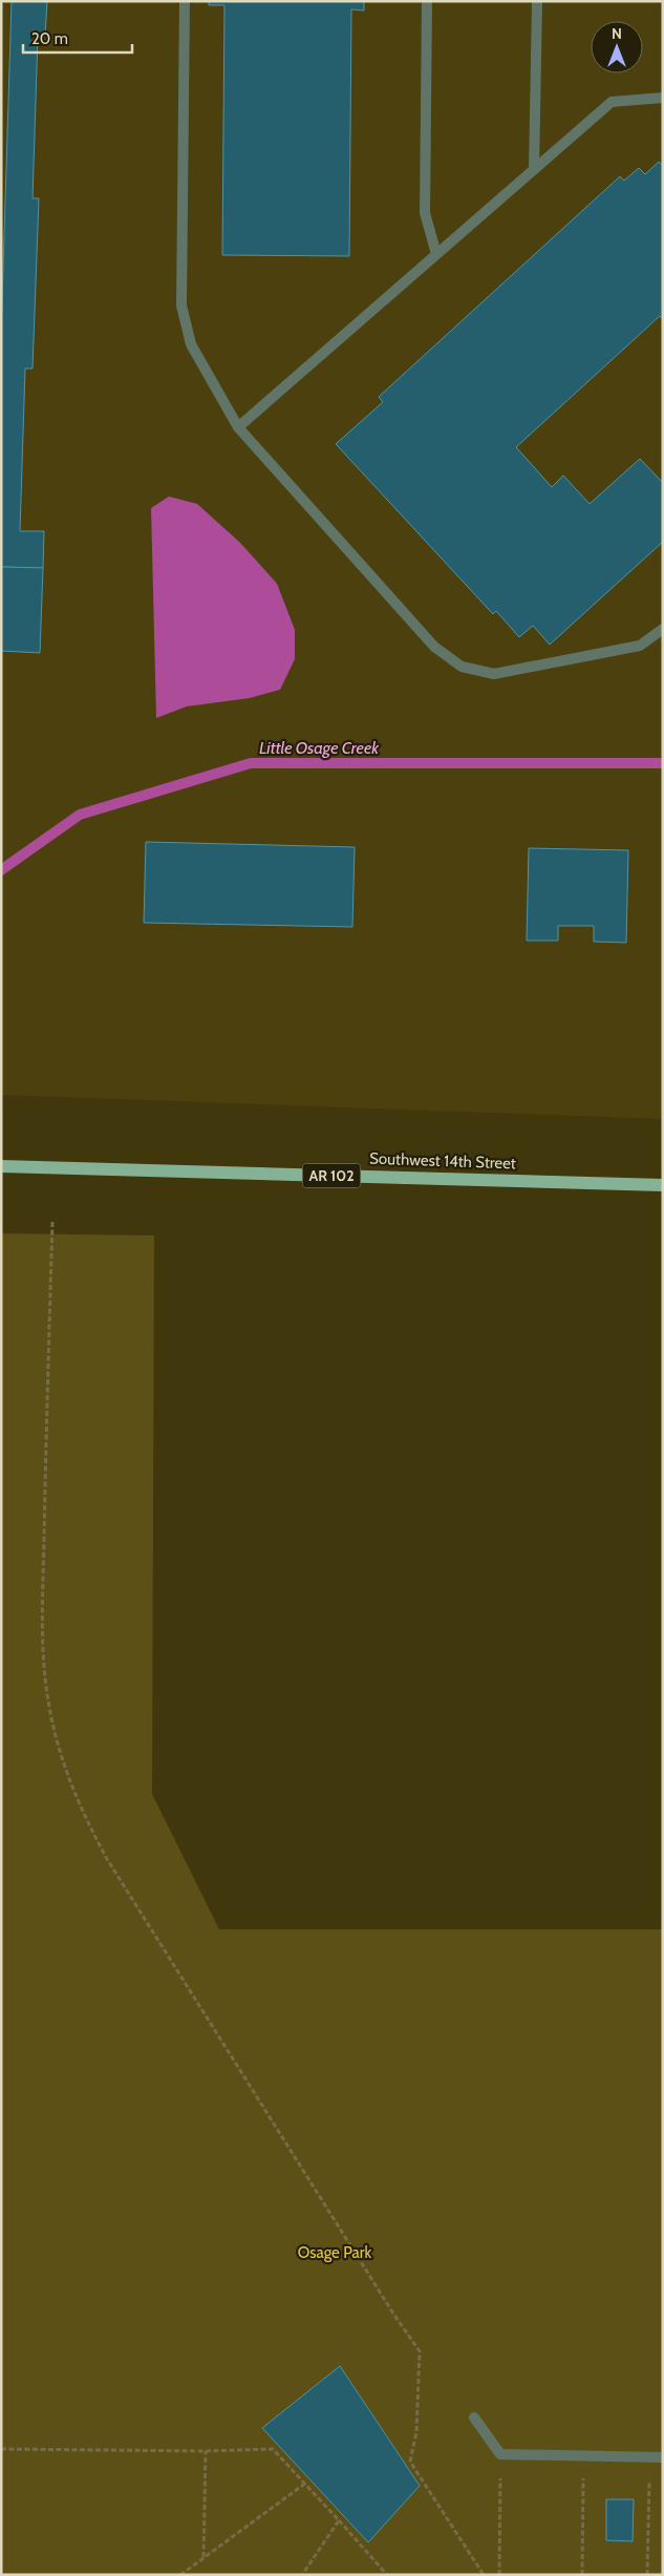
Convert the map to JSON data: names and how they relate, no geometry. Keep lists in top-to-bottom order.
{
  "streets": {
    "main road": ["Southwest 14th Street", "AR 102"]
  },
  "water": ["Little Osage Creek"],
  "parks": ["Osage Park"],
  "scale_bar": "20 m",
  "north": "top"
}
